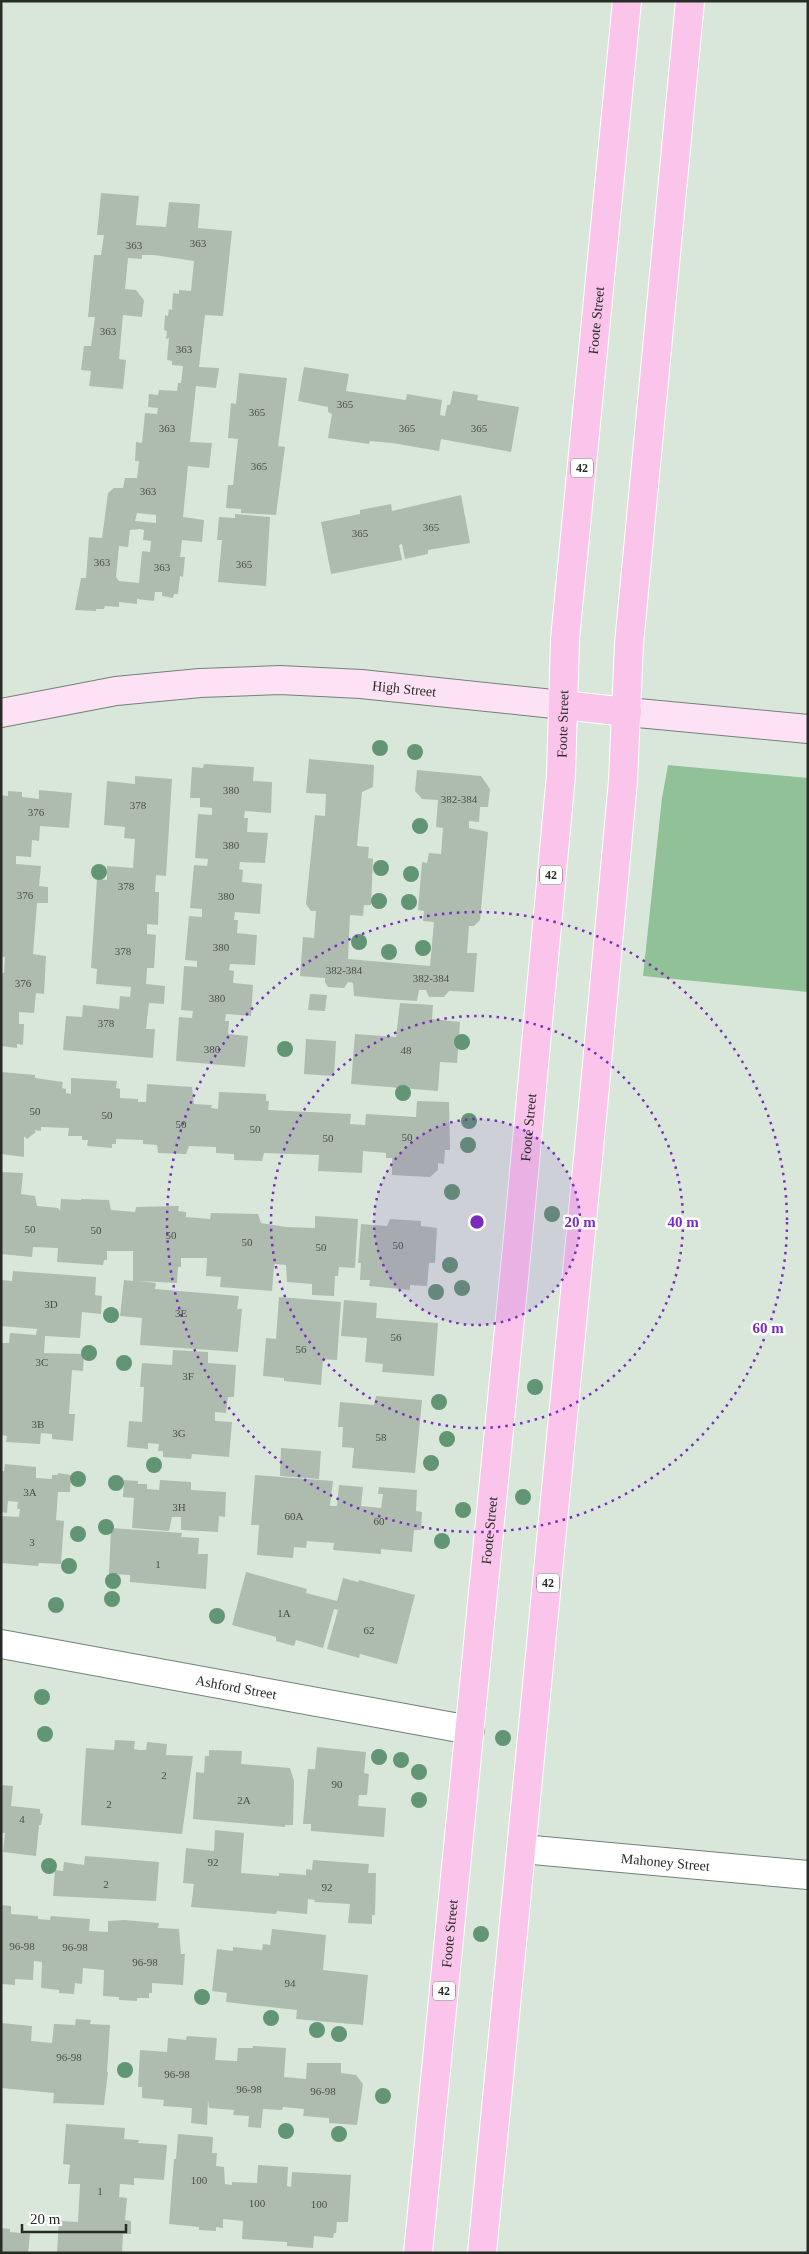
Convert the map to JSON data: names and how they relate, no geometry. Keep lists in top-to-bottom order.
{
  "streets": {
    "main road": ["Foote Street", "42", "High Street"],
    "street": ["Ashford Street", "Mahoney Street"]
  },
  "crossings": [
    ["Foote Street", "High Street"],
    ["Foote Street", "Ashford Street"],
    ["42", "High Street"],
    ["42", "Mahoney Street"]
  ],
  "house_numbers": [
    "363",
    "363",
    "363",
    "363",
    "365",
    "365",
    "363",
    "365",
    "365",
    "365",
    "363",
    "365",
    "365",
    "363",
    "365",
    "363",
    "380",
    "382-384",
    "378",
    "376",
    "380",
    "378",
    "376",
    "380",
    "380",
    "378",
    "382-384",
    "382-384",
    "376",
    "380",
    "378",
    "380",
    "48",
    "50",
    "50",
    "50",
    "50",
    "50",
    "50",
    "50",
    "50",
    "50",
    "50",
    "50",
    "50",
    "3D",
    "3E",
    "56",
    "56",
    "3C",
    "3F",
    "3B",
    "3G",
    "58",
    "3A",
    "3H",
    "60A",
    "60",
    "3",
    "1",
    "1A",
    "62",
    "2",
    "90",
    "2A",
    "2",
    "4",
    "92",
    "2",
    "92",
    "96-98",
    "96-98",
    "96-98",
    "94",
    "96-98",
    "96-98",
    "96-98",
    "96-98",
    "100",
    "1",
    "100",
    "100"
  ],
  "scale_bar": "20 m",
  "rings": ["20 m", "40 m", "60 m"]
}
